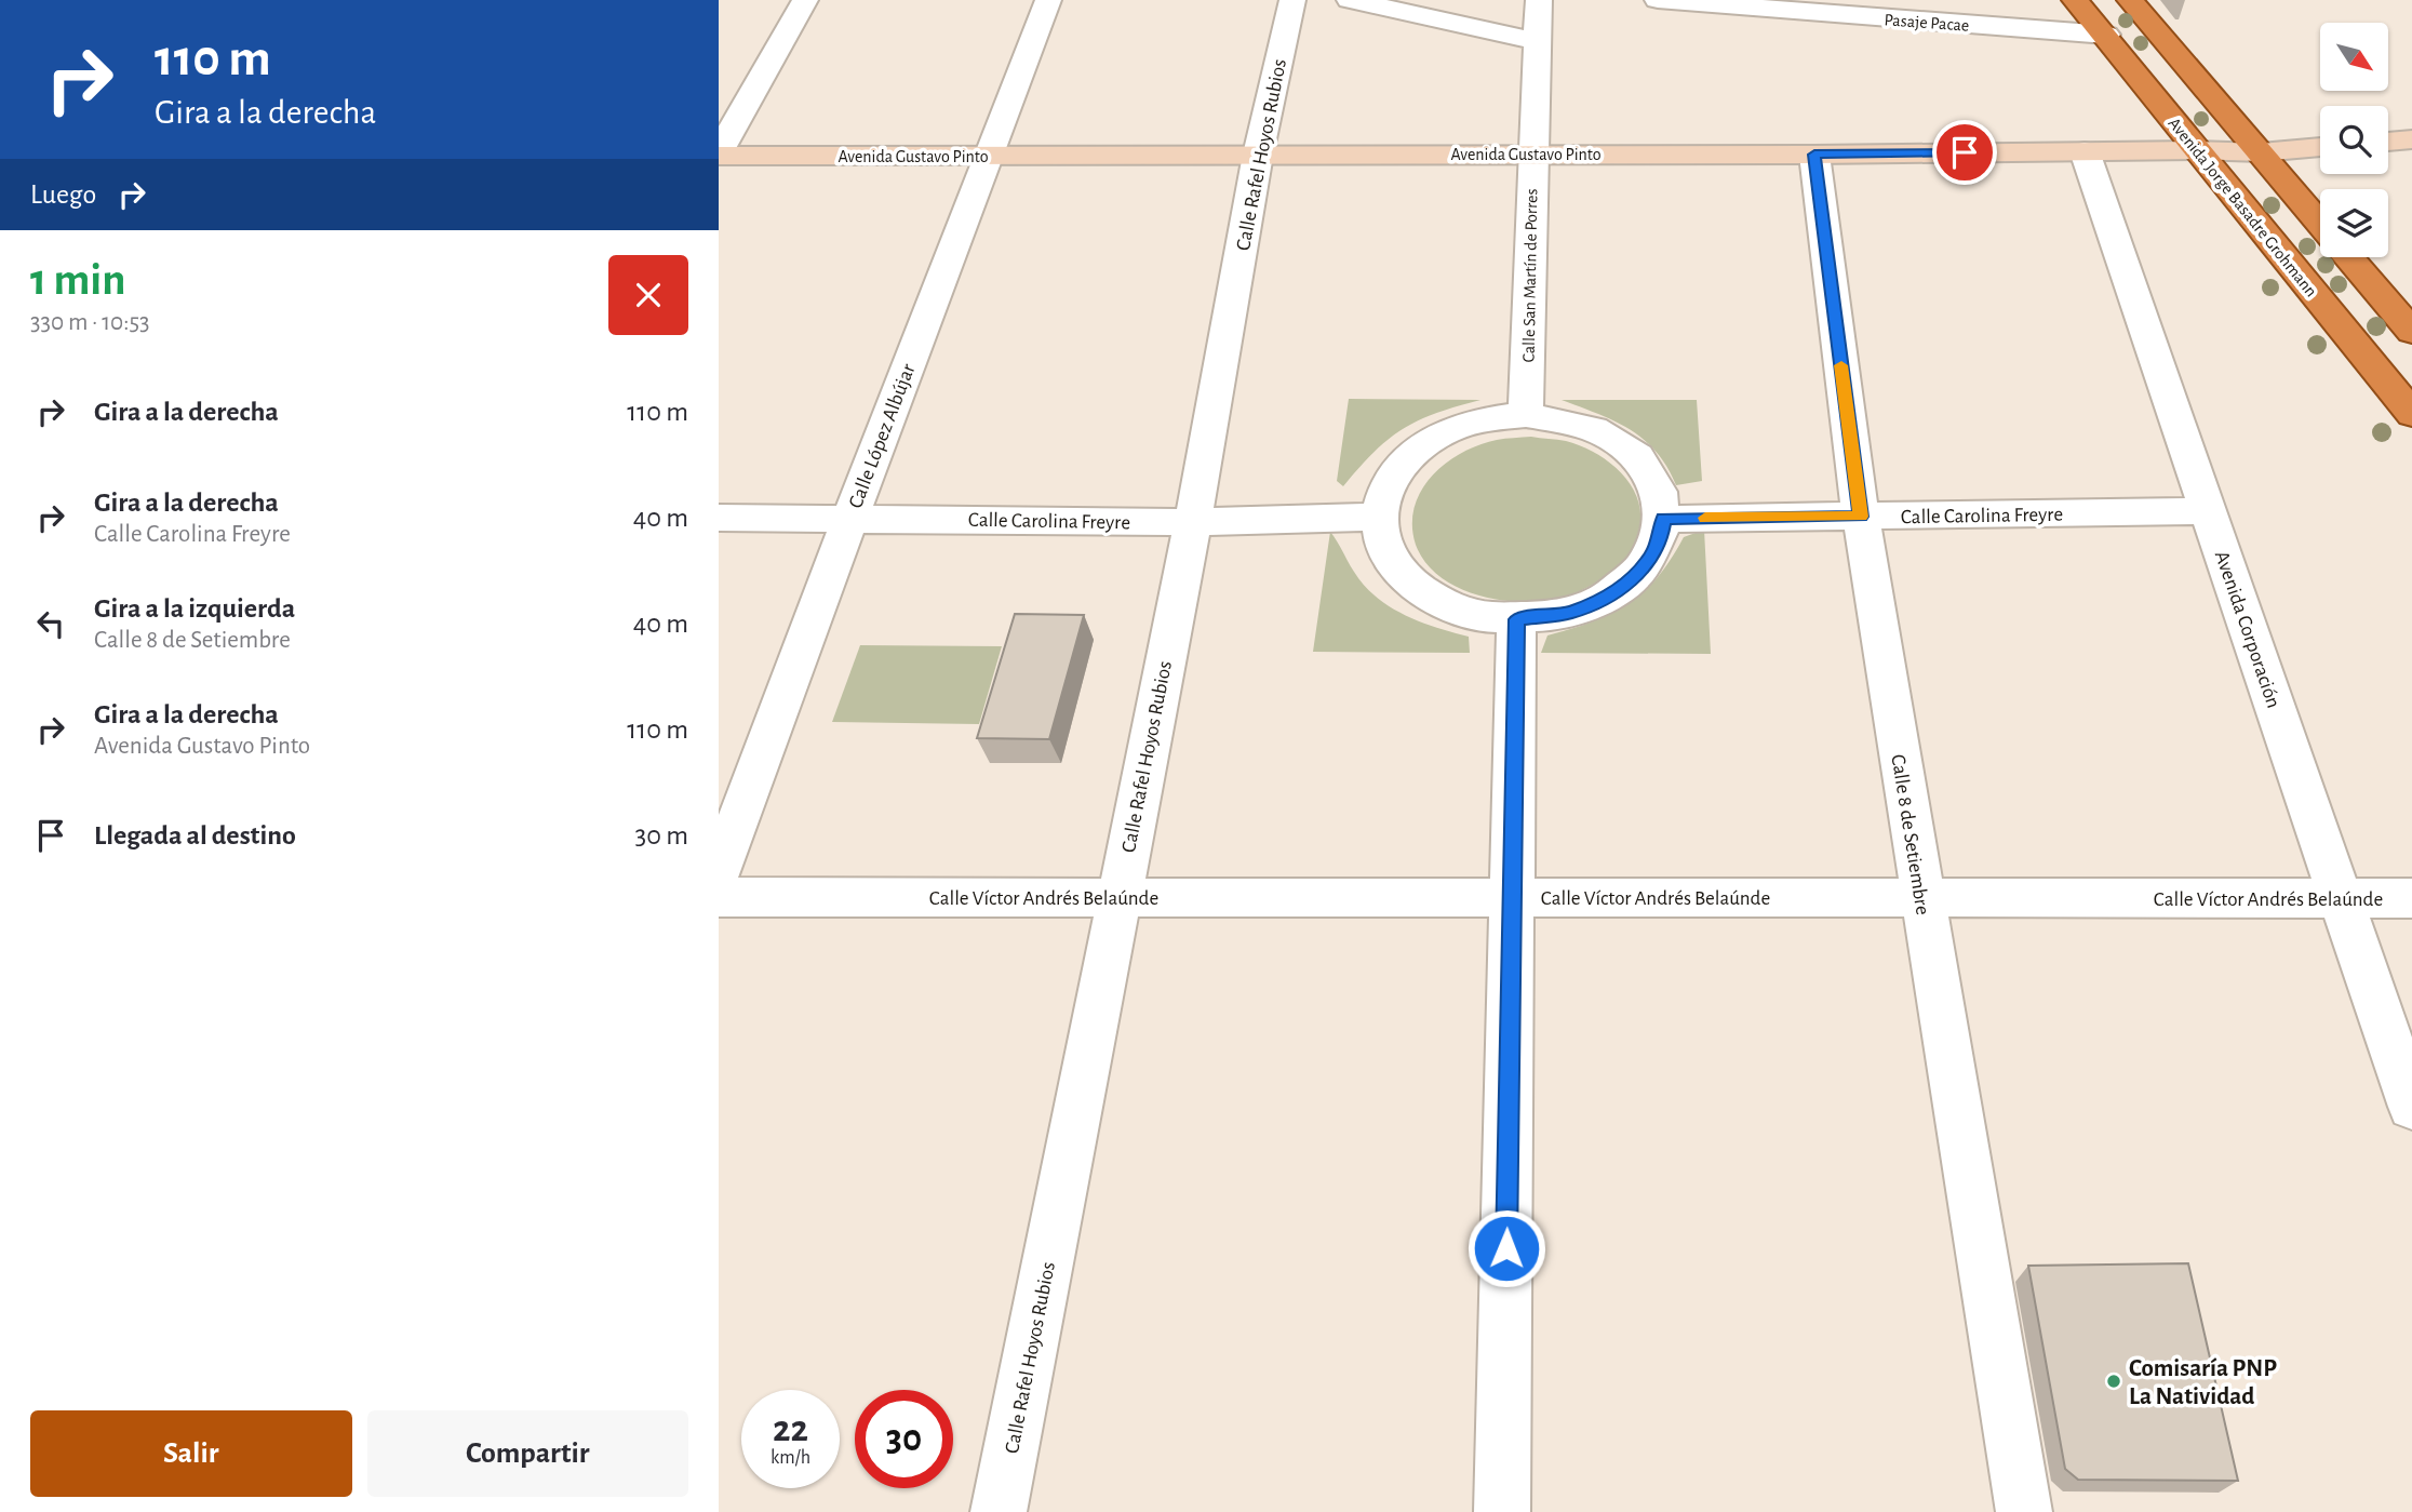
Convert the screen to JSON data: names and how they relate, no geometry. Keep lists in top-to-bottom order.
{
  "streets": {
    "highway": ["Avenida Jorge Basadre Grohmann"],
    "main road": ["Avenida Gustavo Pinto"],
    "street": [
      "Pasaje Pacae",
      "Calle Rafel Hoyos Rubios",
      "Calle San Martín de Porres",
      "Calle López Albújar",
      "Calle Carolina Freyre",
      "Avenida Corporación",
      "Calle 8 de Setiembre",
      "Calle Víctor Andrés Belaúnde"
    ]
  },
  "crossings": [
    ["Pasaje Pacae", "Avenida Jorge Basadre Grohmann"],
    ["Avenida Gustavo Pinto", "Calle Rafel Hoyos Rubios"],
    ["Avenida Gustavo Pinto", "Avenida Jorge Basadre Grohmann"],
    ["Avenida Gustavo Pinto", "Calle San Martín de Porres"],
    ["Avenida Gustavo Pinto", "Calle López Albújar"],
    ["Avenida Gustavo Pinto", "Avenida Corporación"],
    ["Avenida Gustavo Pinto", "Calle 8 de Setiembre"],
    ["Calle Rafel Hoyos Rubios", "Calle Carolina Freyre"],
    ["Calle Rafel Hoyos Rubios", "Calle Víctor Andrés Belaúnde"],
    ["Calle San Martín de Porres", "Calle Carolina Freyre"],
    ["Calle López Albújar", "Calle Carolina Freyre"],
    ["Calle Carolina Freyre", "Avenida Corporación"],
    ["Calle Carolina Freyre", "Calle 8 de Setiembre"],
    ["Avenida Corporación", "Calle Víctor Andrés Belaúnde"],
    ["Calle 8 de Setiembre", "Calle Víctor Andrés Belaúnde"]
  ],
  "places": ["Comisaría PNP La Natividad"],
  "north": "bottom right",
  "page": {
    "turn": ["110 m", "Gira a la derecha"],
    "then": "Luego",
    "heading": ["1 min", "330 m · 10:53"],
    "list": [
      {
        "name": "Gira a la derecha",
        "value": "110 m"
      },
      {
        "name": "Gira a la derecha",
        "note": "Calle Carolina Freyre",
        "value": "40 m"
      },
      {
        "name": "Gira a la izquierda",
        "note": "Calle 8 de Setiembre",
        "value": "40 m"
      },
      {
        "name": "Gira a la derecha",
        "note": "Avenida Gustavo Pinto",
        "value": "110 m"
      },
      {
        "name": "Llegada al destino",
        "value": "30 m"
      }
    ],
    "speed": "22 km/h",
    "limit": "30",
    "buttons": ["Salir", "Compartir"]
  }
}
